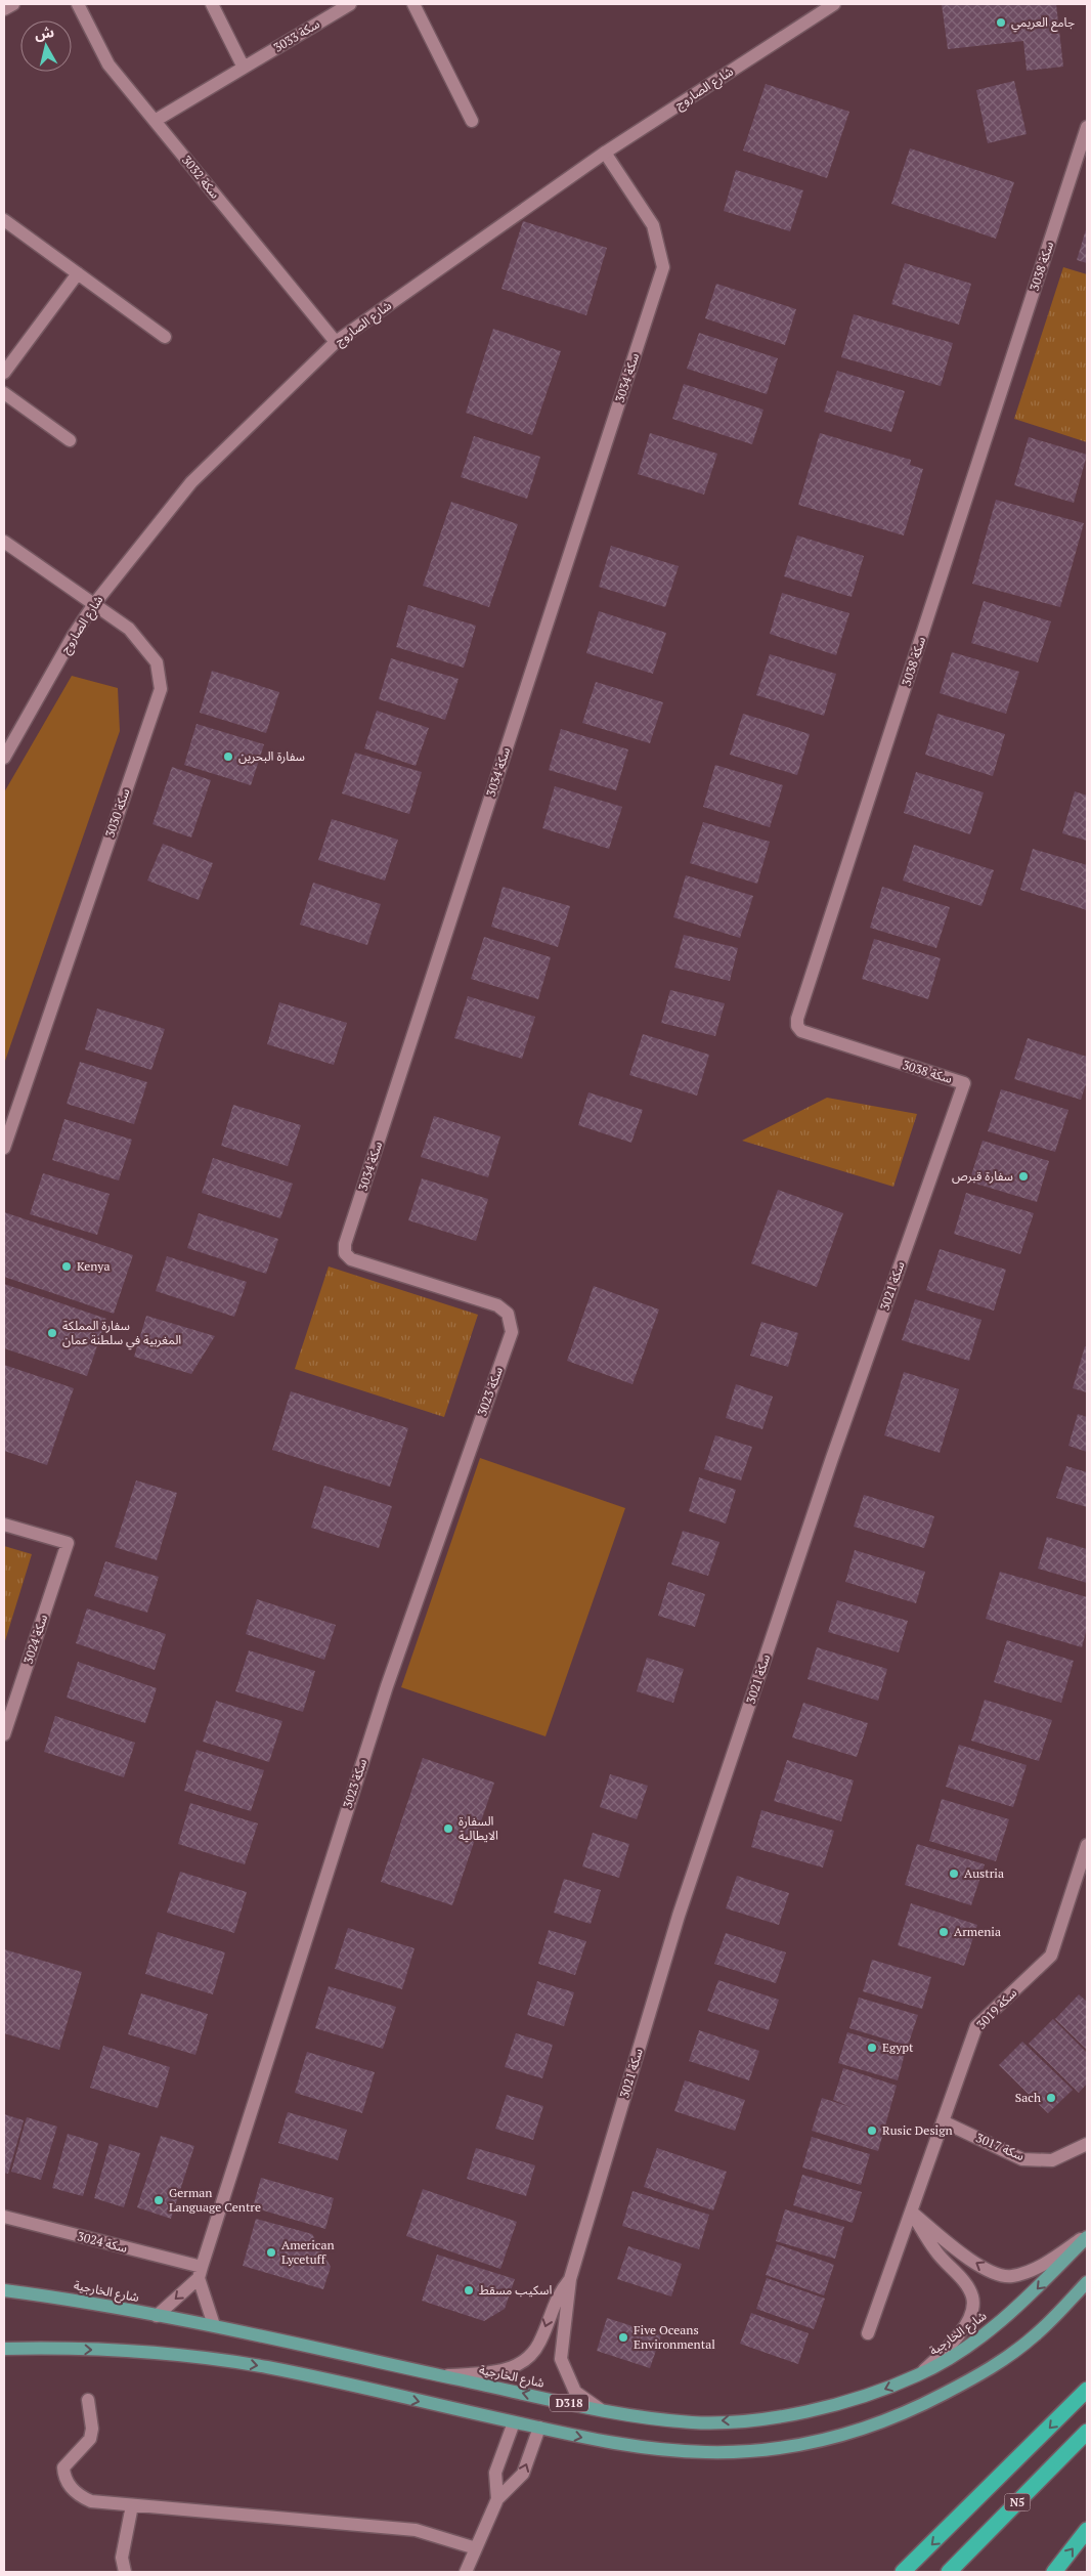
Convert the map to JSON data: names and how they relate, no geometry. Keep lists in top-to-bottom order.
{
  "streets": {
    "highway": ["N5"],
    "main road": ["شارع الخارجية", "D318"],
    "street": [
      "سكة 3033",
      "شارع الصاروج",
      "سكة 3032",
      "سكة 3038",
      "سكة 3034",
      "سكة 3030",
      "سكة 3021",
      "سكة 3023",
      "سكة 3024",
      "سكة 3019",
      "سكة 3017"
    ]
  },
  "crossings": [
    ["سكة 3033", "سكة 3032"],
    ["شارع الصاروج", "سكة 3032"],
    ["شارع الصاروج", "سكة 3034"],
    ["شارع الصاروج", "سكة 3030"],
    ["سكة 3038", "سكة 3021"],
    ["سكة 3034", "سكة 3023"],
    ["سكة 3021", "شارع الخارجية"],
    ["سكة 3023", "سكة 3024"],
    ["سكة 3023", "شارع الخارجية"],
    ["سكة 3019", "سكة 3017"]
  ],
  "places": [
    "جامع العريمي",
    "سفارة البحرين",
    "سفارة قبرص",
    "Kenya",
    "سفارة المملكة المغربية في سلطنة عمان",
    "السفارة الايطالية",
    "Austria",
    "Armenia",
    "Egypt",
    "Sach",
    "Rusic Design",
    "German Language Centre",
    "American Lycetuff",
    "اسكيب مسقط",
    "Five Oceans Environmental"
  ],
  "north": "top"
}
